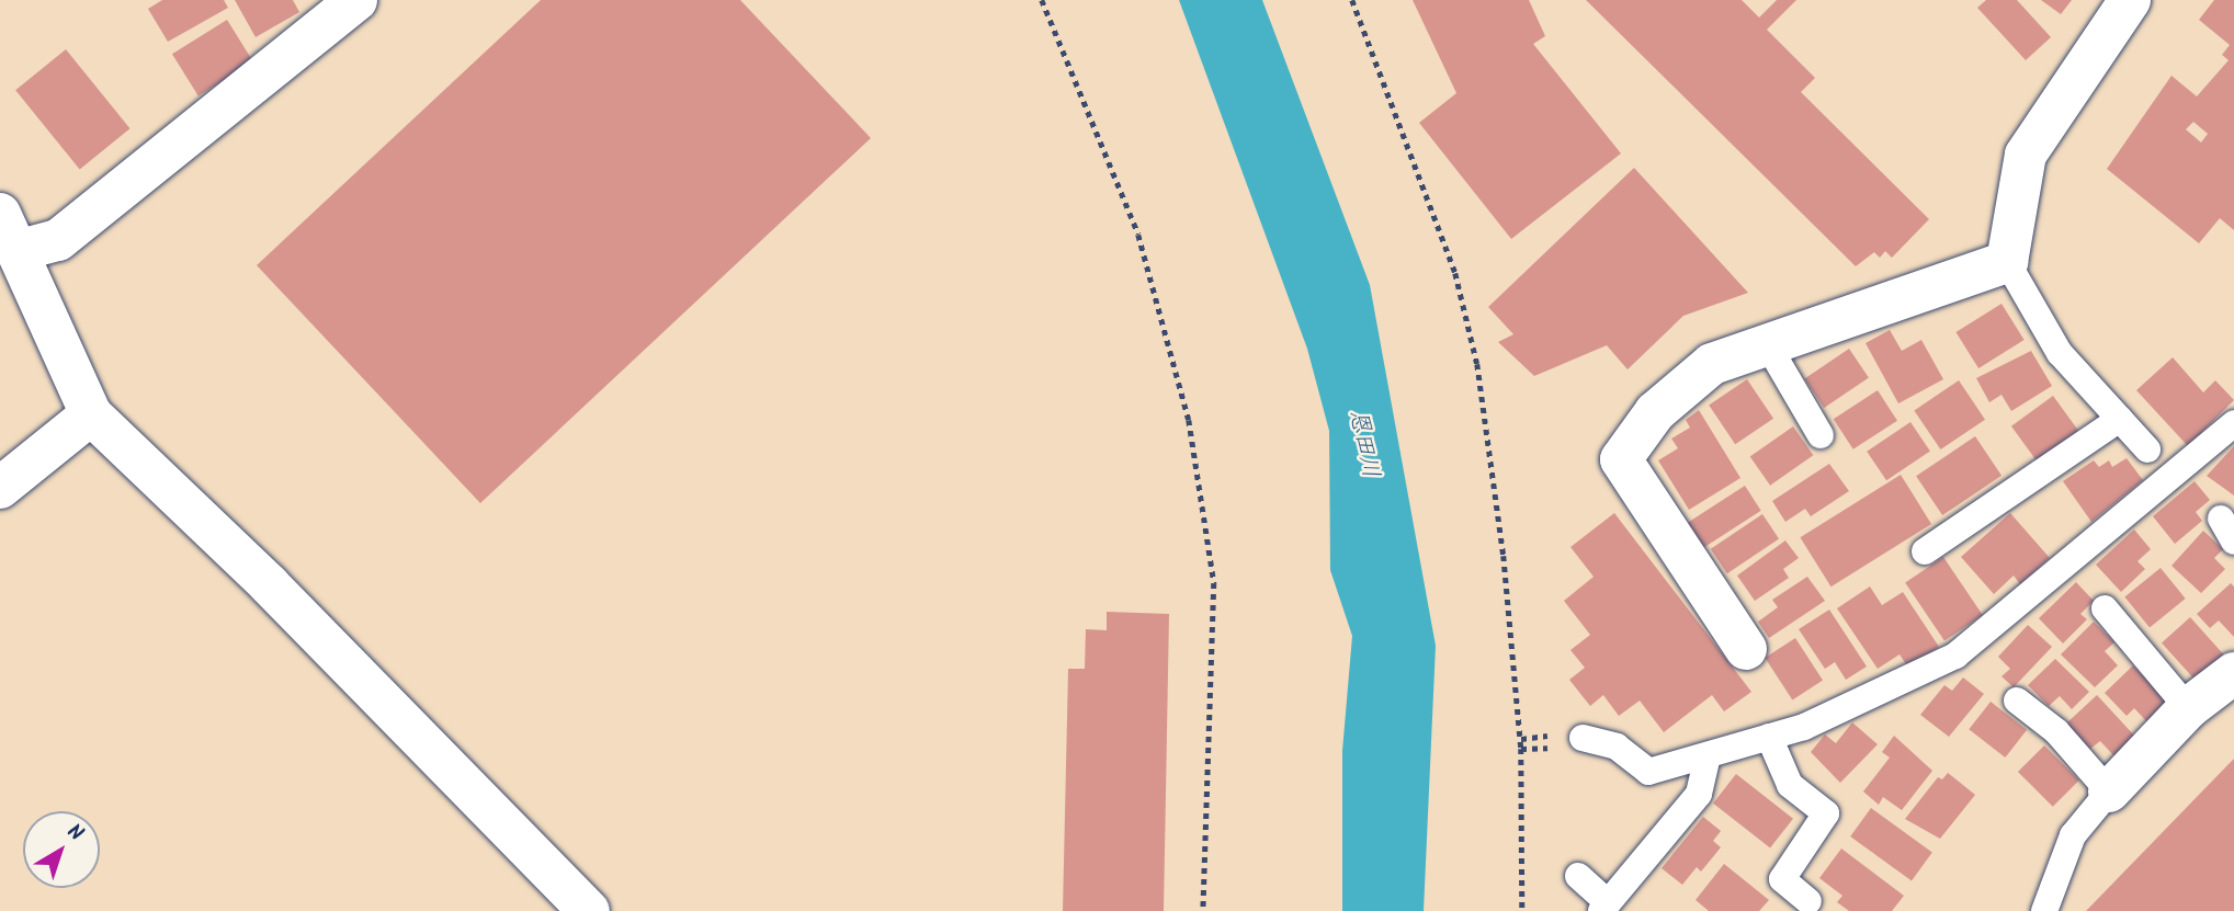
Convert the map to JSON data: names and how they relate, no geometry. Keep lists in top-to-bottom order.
{
  "water": ["恩田川"],
  "north": "top right"
}
